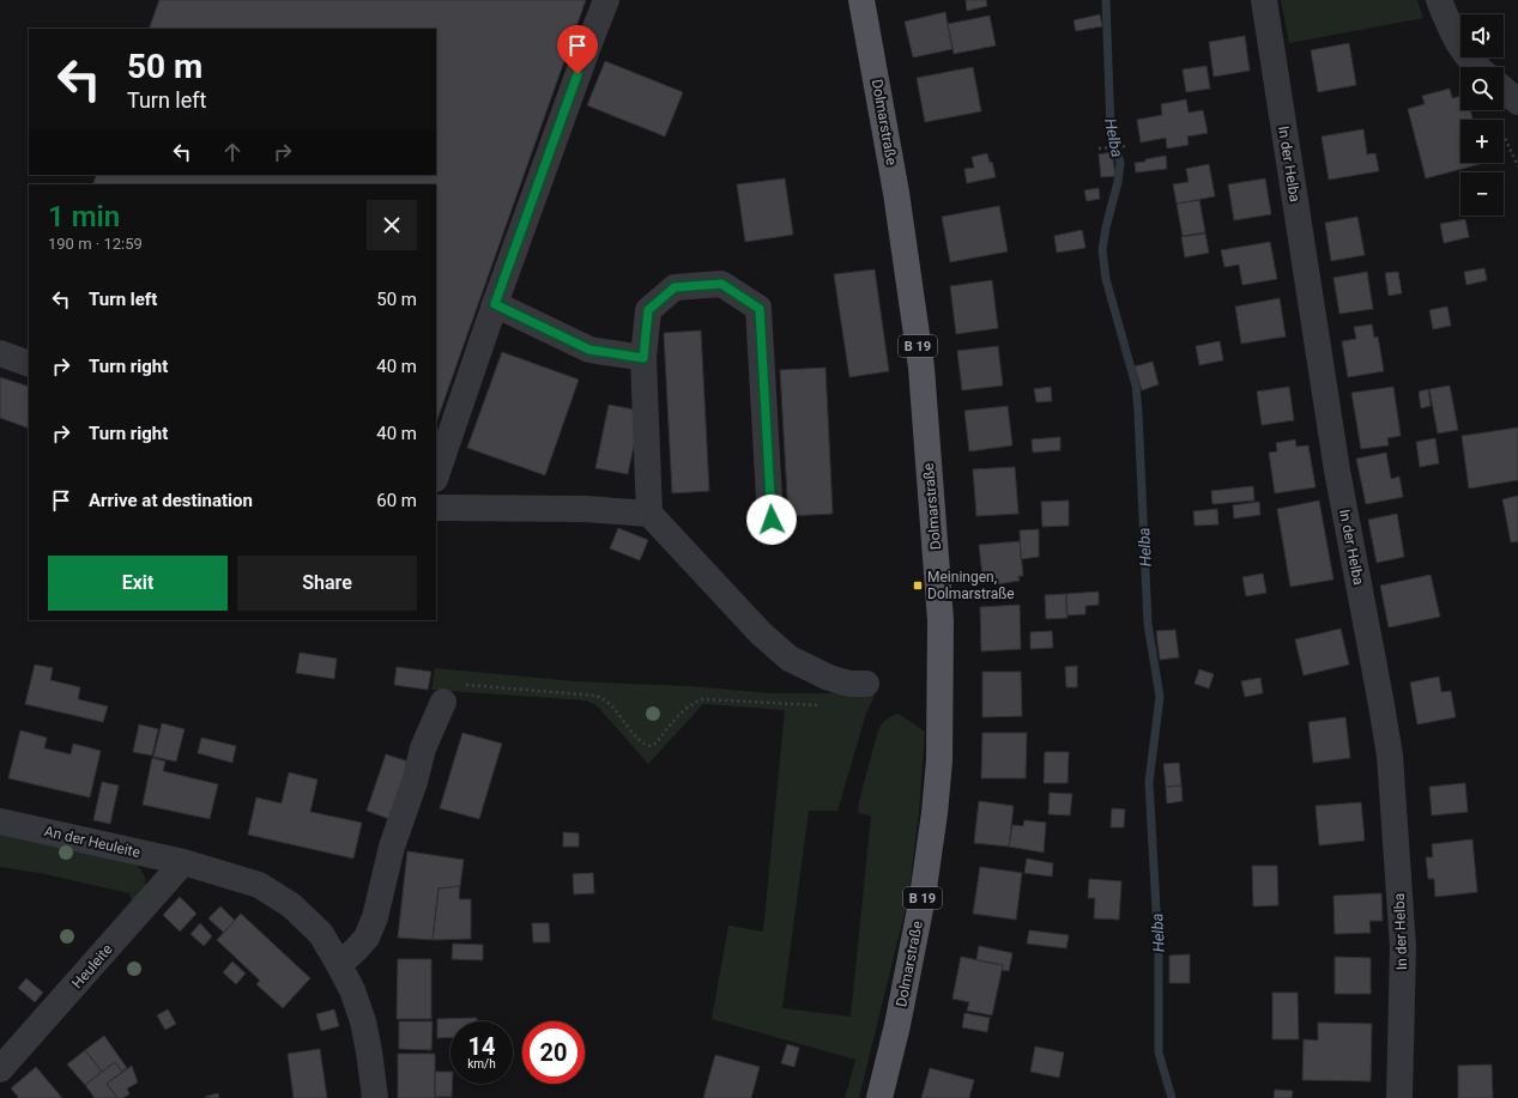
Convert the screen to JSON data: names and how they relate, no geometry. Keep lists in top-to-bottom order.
{
  "streets": {
    "main road": ["Dolmarstraße", "B 19"],
    "street": ["In der Helba", "An der Heuleite", "Heuleite"]
  },
  "crossings": [
    ["An der Heuleite", "Heuleite"]
  ],
  "water": ["Helba"],
  "places": {
    "transit": ["Meiningen, Dolmarstraße"]
  },
  "page": {
    "map_buttons": ["+", "−"],
    "turn": ["50 m", "Turn left"],
    "heading": ["1 min", "190 m · 12:59"],
    "list": [
      {
        "name": "Turn left",
        "value": "50 m"
      },
      {
        "name": "Turn right",
        "value": "40 m"
      },
      {
        "name": "Turn right",
        "value": "40 m"
      },
      {
        "name": "Arrive at destination",
        "value": "60 m"
      }
    ],
    "buttons": ["Exit", "Share"],
    "speed": "14 km/h",
    "limit": "20"
  }
}
